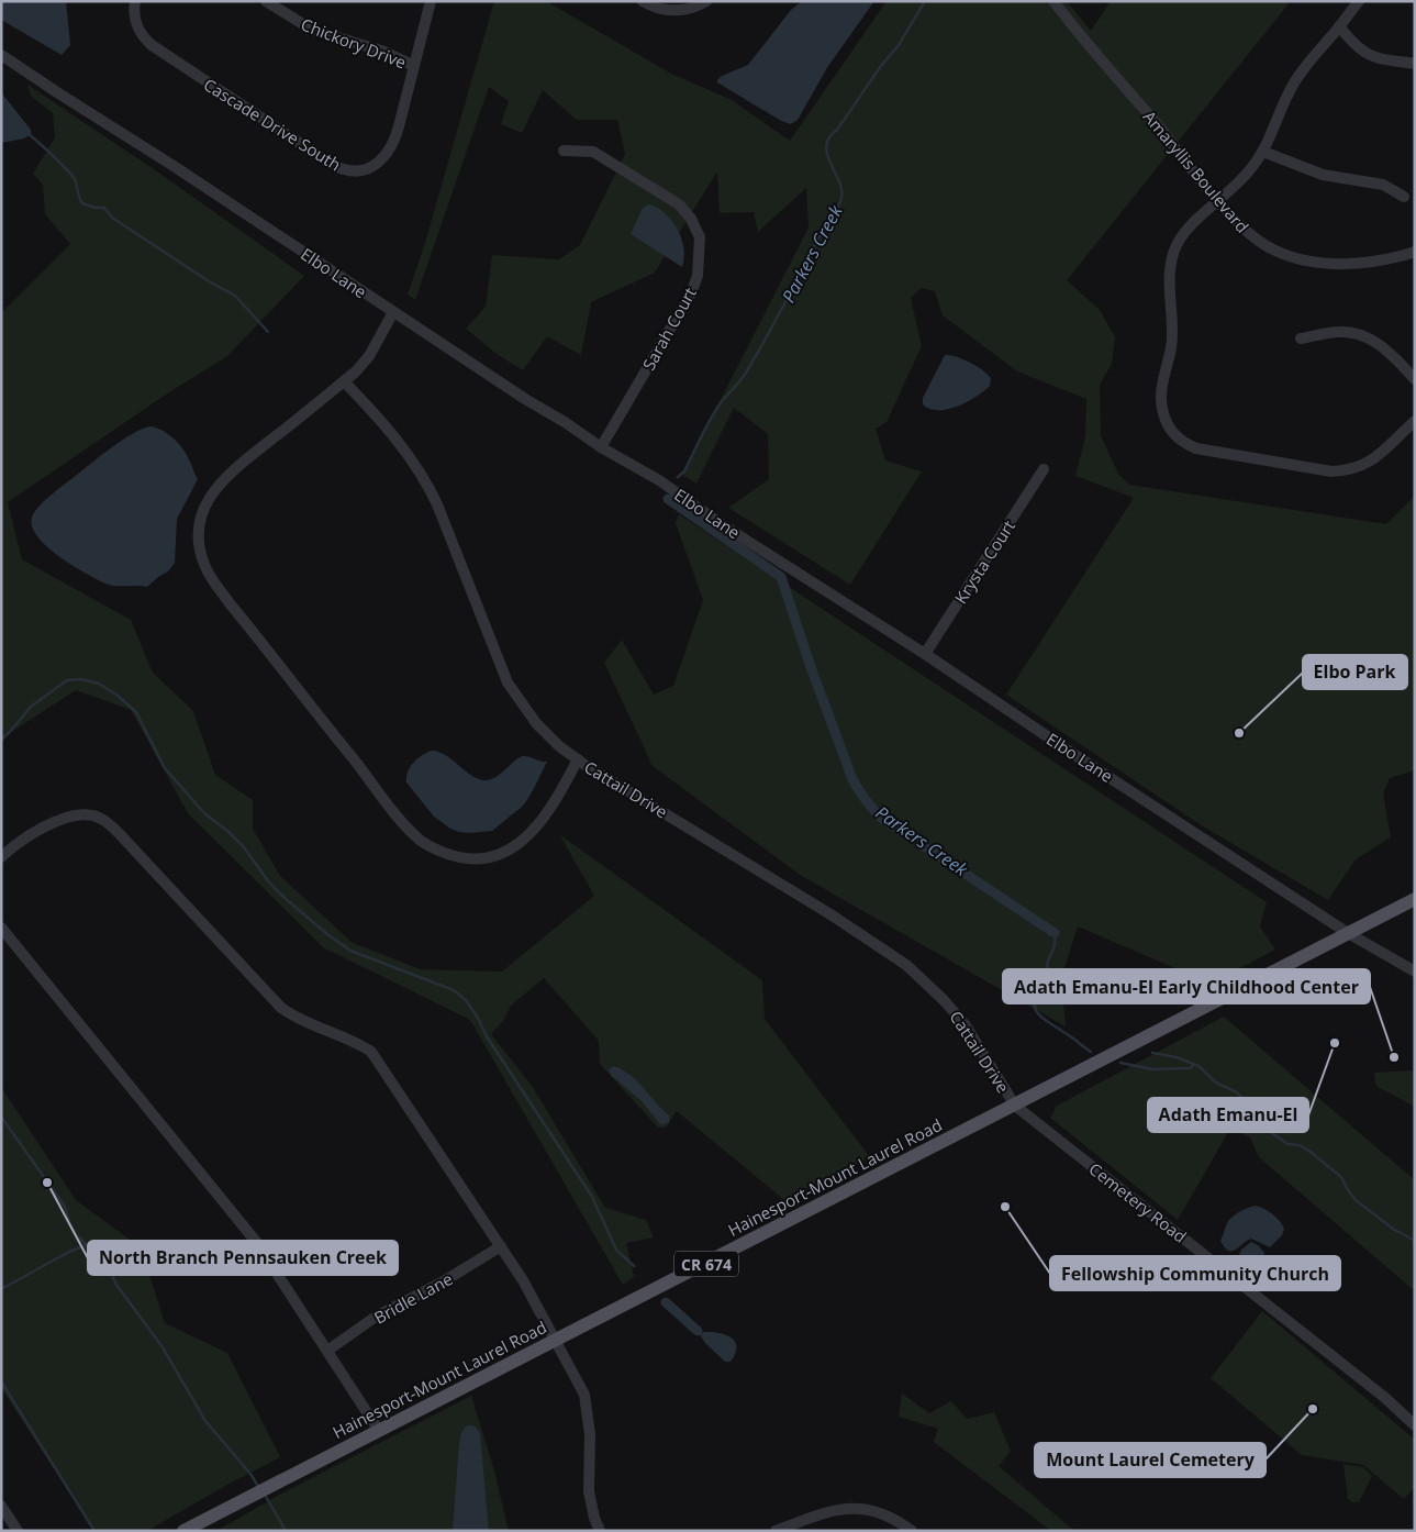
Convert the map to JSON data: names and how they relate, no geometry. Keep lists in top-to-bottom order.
{
  "streets": {
    "main road": ["Hainesport-Mount Laurel Road", "CR 674"],
    "street": [
      "Chickory Drive",
      "Cascade Drive South",
      "Amaryllis Boulevard",
      "Elbo Lane",
      "Sarah Court",
      "Krysta Court",
      "Cattail Drive",
      "Cemetery Road",
      "Bridle Lane"
    ]
  },
  "crossings": [
    ["Chickory Drive", "Cascade Drive South"],
    ["Elbo Lane", "Sarah Court"],
    ["Elbo Lane", "Krysta Court"],
    ["Elbo Lane", "Hainesport-Mount Laurel Road"],
    ["Cattail Drive", "Hainesport-Mount Laurel Road"],
    ["Cattail Drive", "Cemetery Road"],
    ["Hainesport-Mount Laurel Road", "Cemetery Road"]
  ],
  "water": ["Parkers Creek"],
  "places": [
    "Elbo Park",
    "Adath Emanu-El",
    "Adath Emanu-El Early Childhood Center",
    "North Branch Pennsauken Creek",
    "Fellowship Community Church",
    "Mount Laurel Cemetery"
  ]
}
